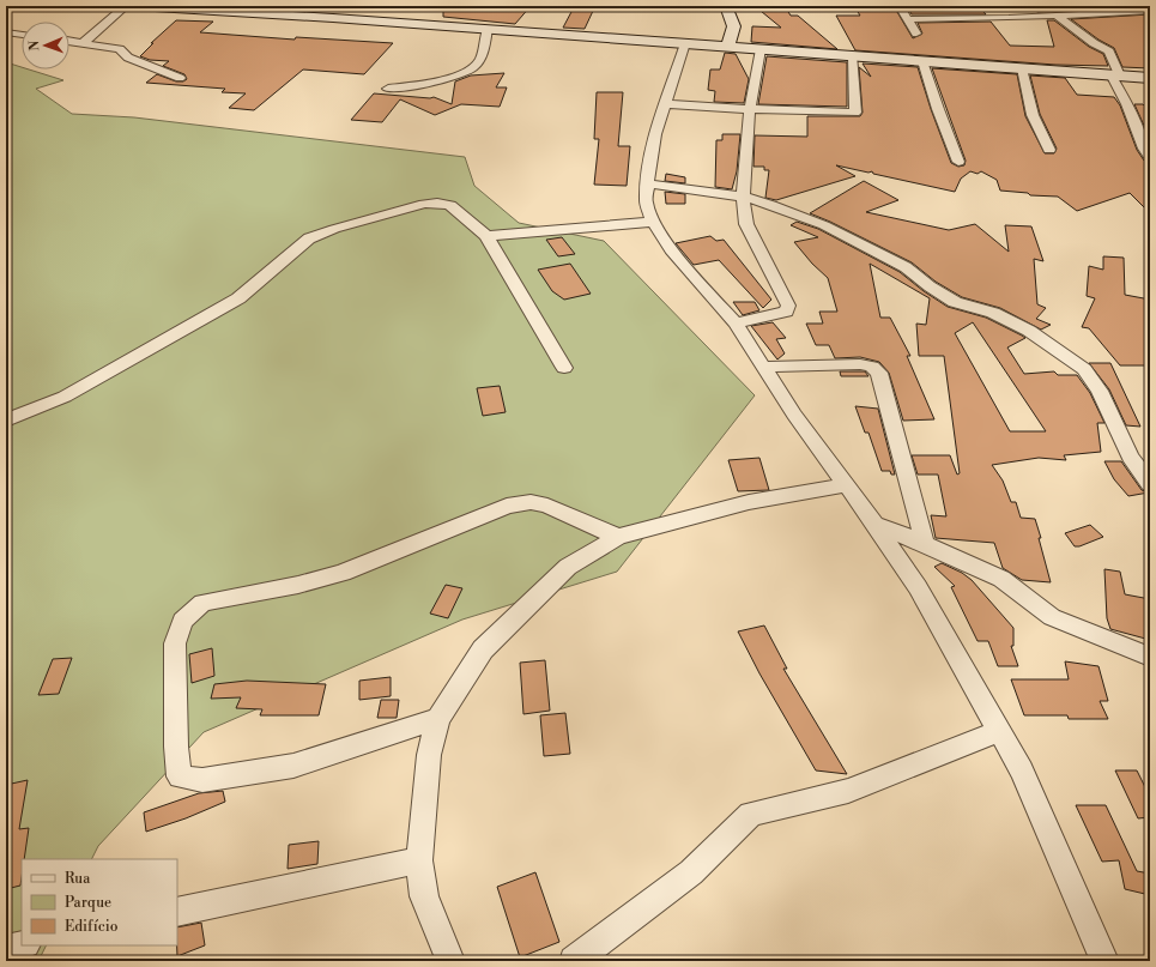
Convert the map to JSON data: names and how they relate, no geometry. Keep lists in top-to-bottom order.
{
  "legend": ["Rua", "Parque", "Edifício"],
  "north": "left"
}
